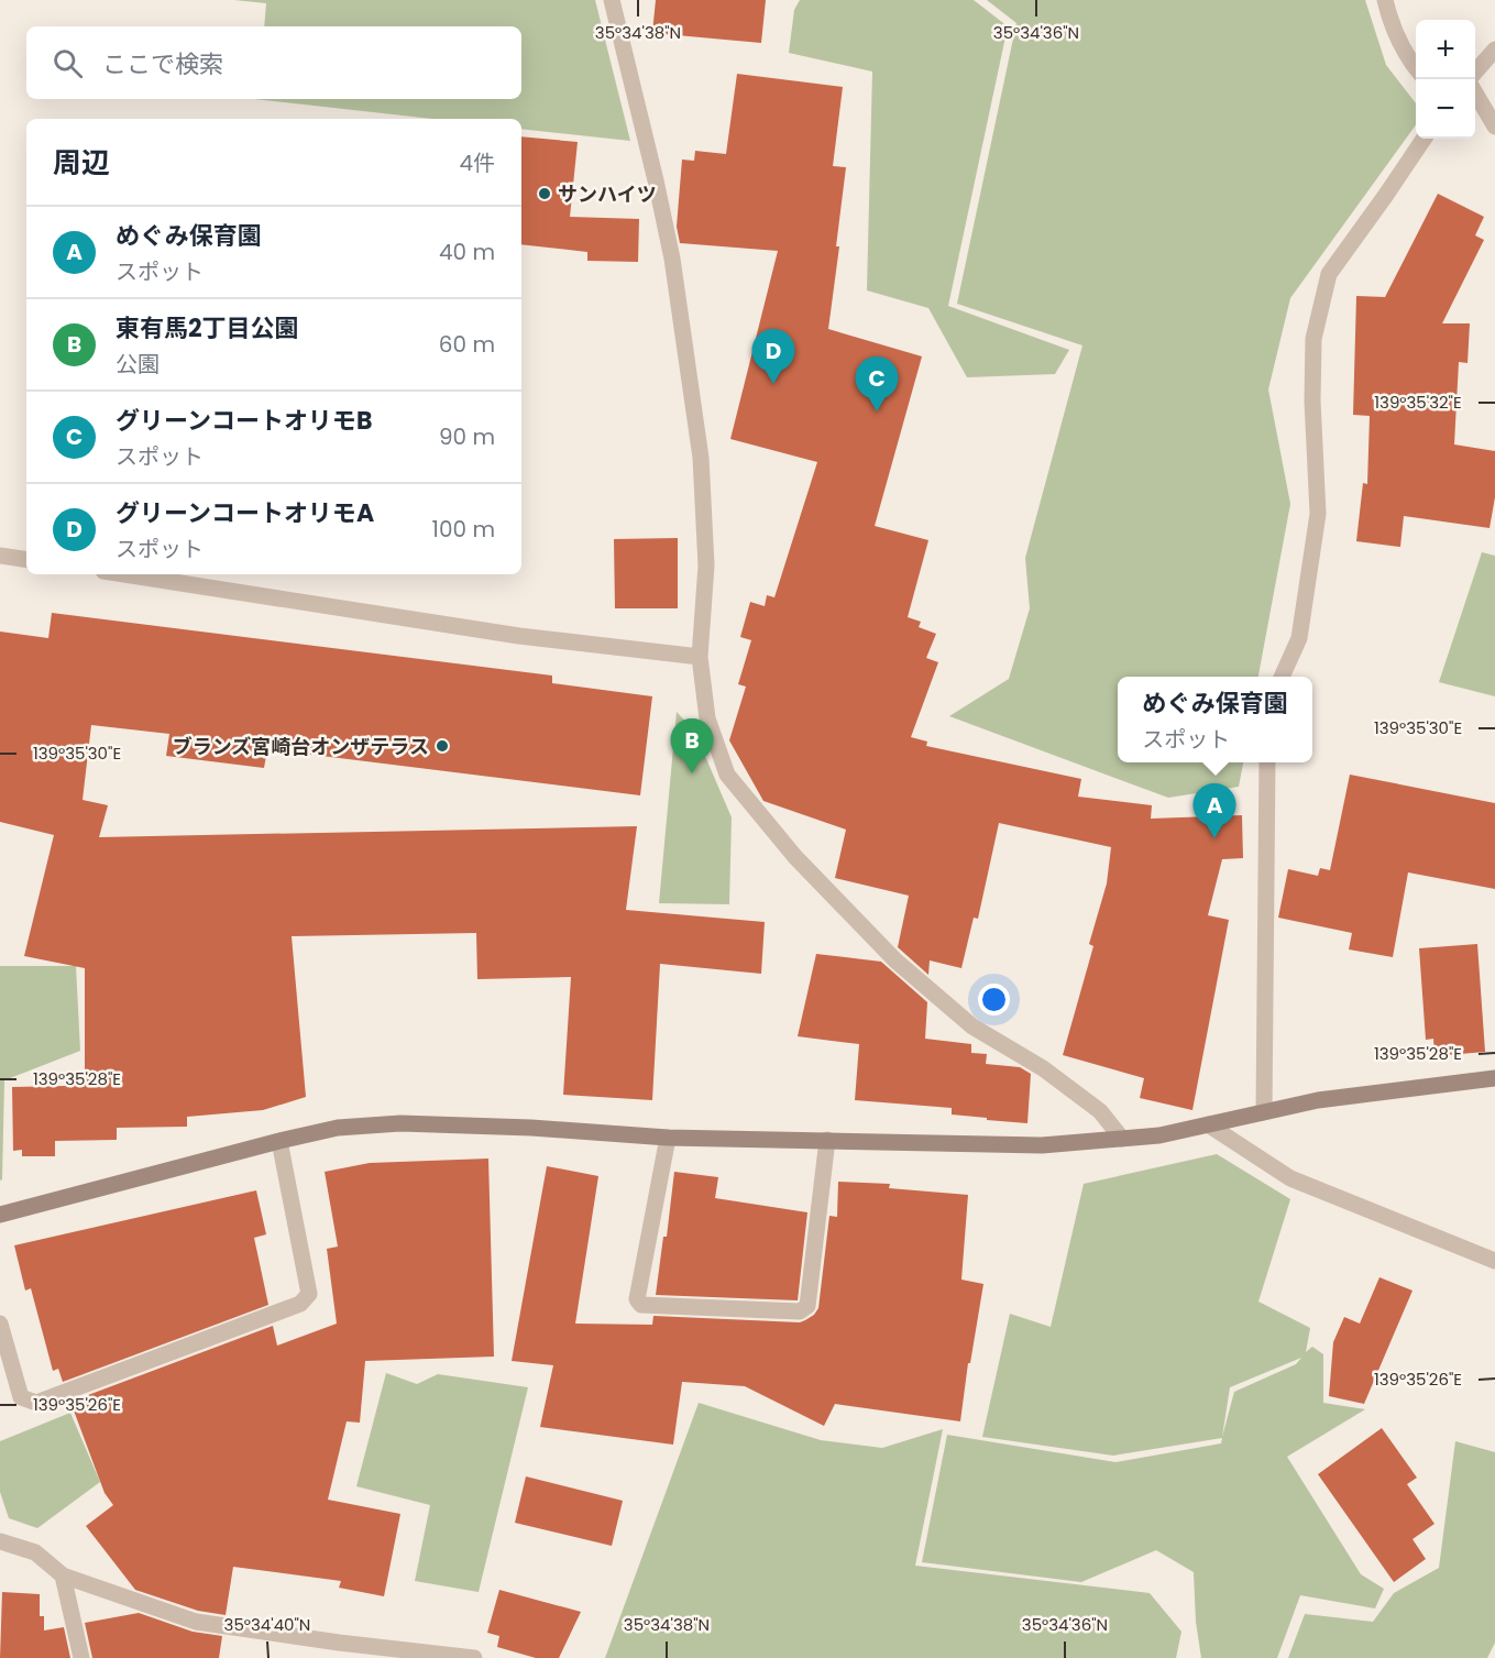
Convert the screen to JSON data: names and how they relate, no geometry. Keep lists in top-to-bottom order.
{
  "places": ["サンハイツ", "ブランズ宮崎台オンザテラス"],
  "page": {
    "map_buttons": ["+", "−"],
    "search": "ここで検索",
    "heading": ["周辺", "4件"],
    "list": [
      {
        "mark": "A",
        "name": "めぐみ保育園",
        "note": "スポット",
        "value": "40 m"
      },
      {
        "mark": "B",
        "name": "東有馬2丁目公園",
        "note": "公園",
        "value": "60 m"
      },
      {
        "mark": "C",
        "name": "グリーンコートオリモB",
        "note": "スポット",
        "value": "90 m"
      },
      {
        "mark": "D",
        "name": "グリーンコートオリモA",
        "note": "スポット",
        "value": "100 m"
      }
    ],
    "pins": [
      "D",
      "C",
      "B",
      "A"
    ],
    "popup": ["めぐみ保育園", "スポット"]
  },
  "coordinates": [
    "35°34'38\"N",
    "35°34'36\"N",
    "139°35'32\"E",
    "139°35'30\"E",
    "139°35'28\"E",
    "139°35'26\"E",
    "35°34'40\"N"
  ]
}
